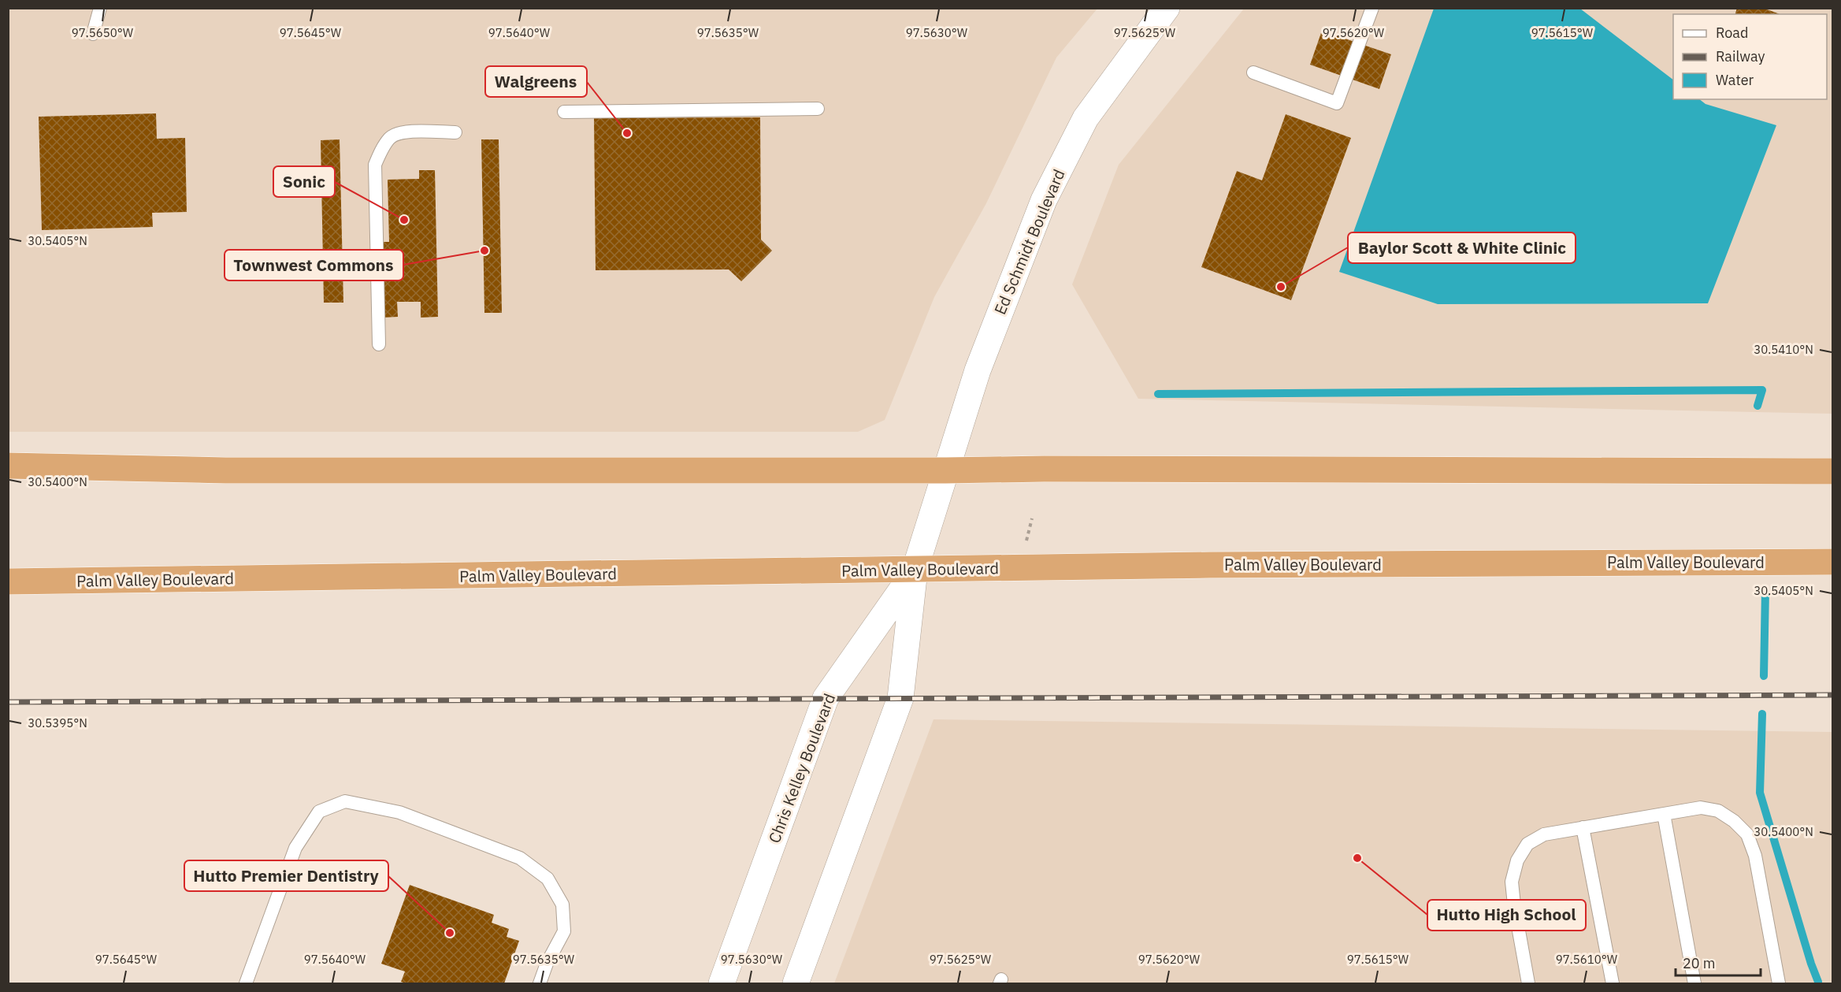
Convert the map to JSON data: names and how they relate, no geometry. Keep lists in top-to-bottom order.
{
  "streets": {
    "highway": ["Palm Valley Boulevard"],
    "main road": ["Ed Schmidt Boulevard", "Chris Kelley Boulevard"]
  },
  "crossings": [
    ["Ed Schmidt Boulevard", "Chris Kelley Boulevard"],
    ["Palm Valley Boulevard", "Chris Kelley Boulevard"]
  ],
  "places": [
    "Walgreens",
    "Sonic",
    "Townwest Commons",
    "Baylor Scott & White Clinic",
    "Hutto High School",
    "Hutto Premier Dentistry"
  ],
  "legend": ["Road", "Railway", "Water"],
  "scale_bar": "20 m",
  "coordinates": [
    "97.5650°W",
    "97.5645°W",
    "97.5640°W",
    "97.5635°W",
    "97.5630°W",
    "97.5625°W",
    "97.5620°W",
    "97.5615°W",
    "30.5405°N",
    "30.5410°N",
    "30.5400°N",
    "30.5395°N",
    "97.5610°W"
  ]
}
